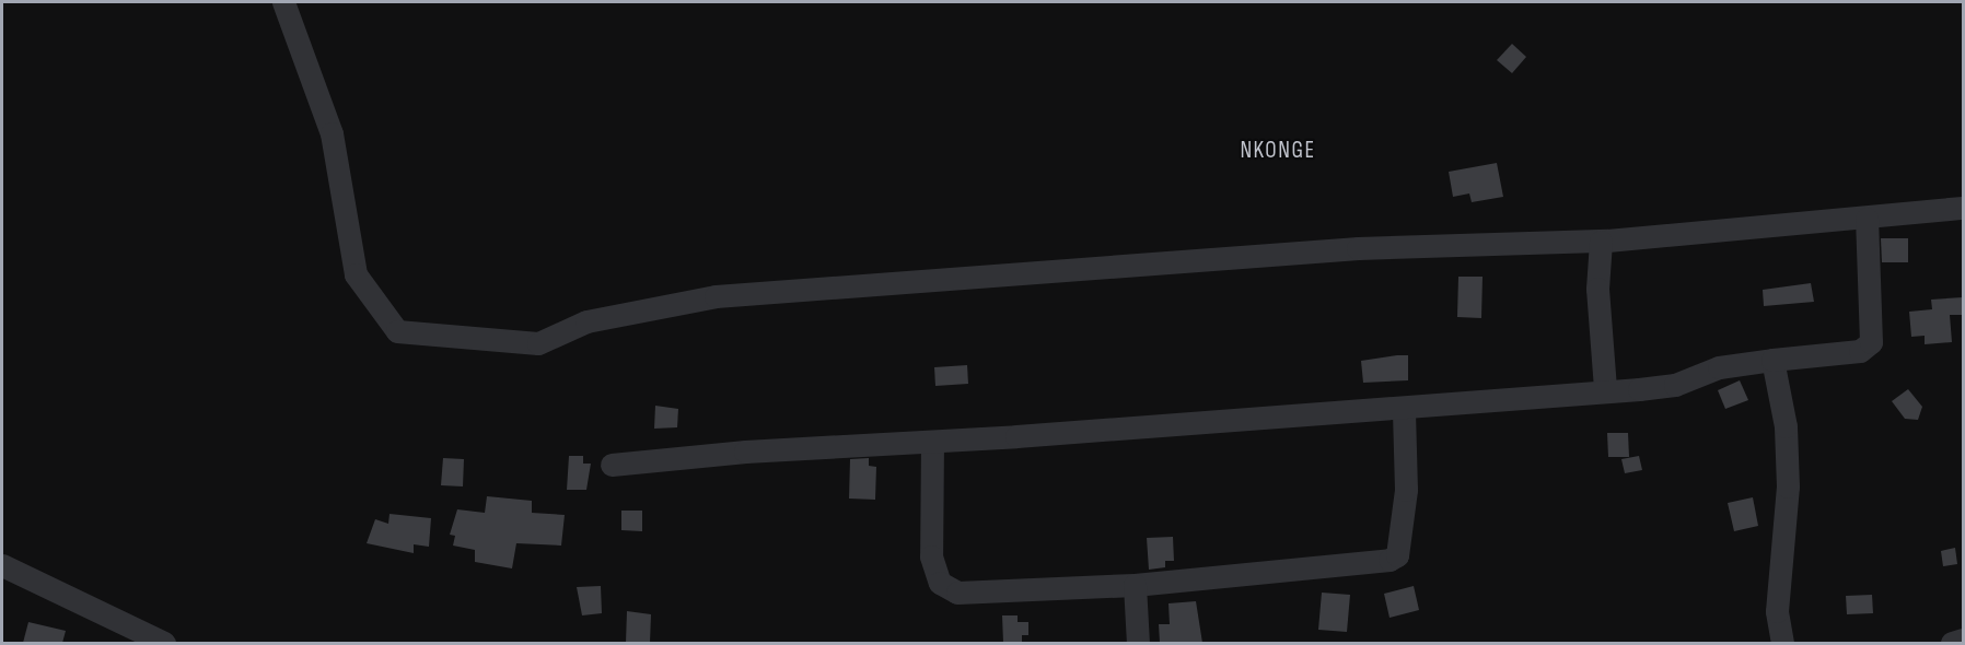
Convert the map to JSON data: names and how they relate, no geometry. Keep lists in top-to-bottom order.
{
  "districts": ["NKONGE"]
}
